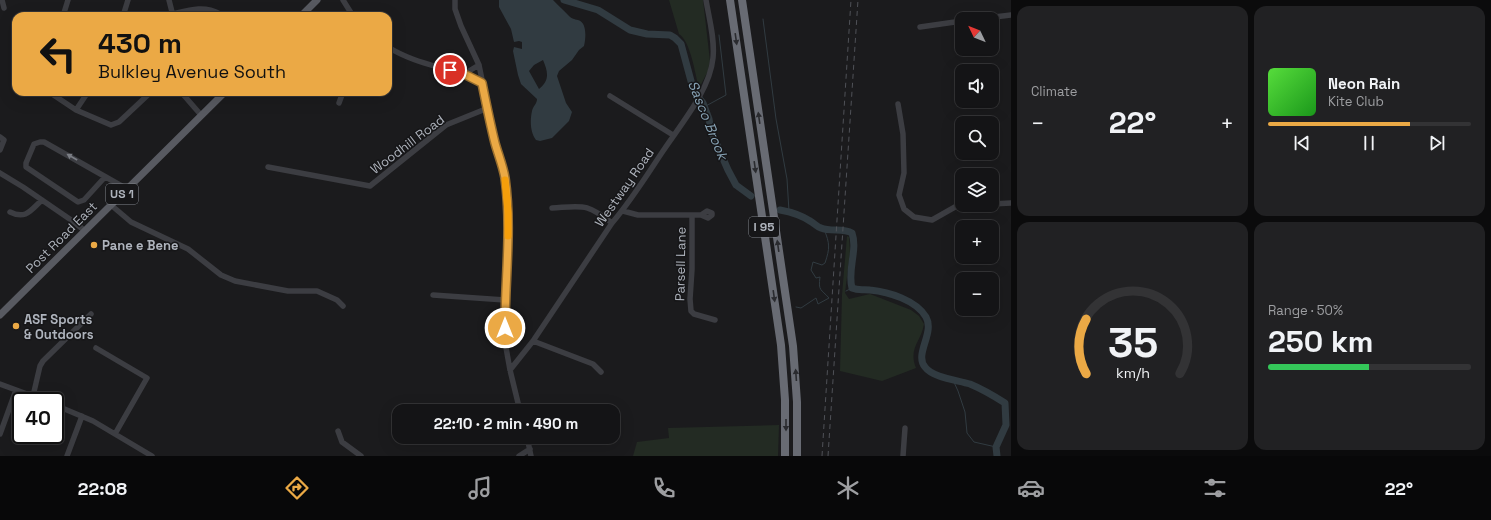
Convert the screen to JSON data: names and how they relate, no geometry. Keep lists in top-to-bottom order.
{
  "streets": {
    "highway": ["I 95"],
    "main road": ["US 1", "Post Road East"],
    "street": ["Woodhill Road", "Westway Road", "Parsell Lane"]
  },
  "crossings": [
    ["Westway Road", "Parsell Lane"]
  ],
  "water": ["Sasco Brook"],
  "places": ["Pane e Bene", "ASF Sports & Outdoors"],
  "north": "top left",
  "page": {
    "tile": [
      "Climate",
      ["Range · 50%", "250 km"]
    ],
    "map_buttons": ["+", "−"],
    "turn": ["430 m", "Bulkley Avenue South"],
    "song": ["Neon Rain", "Kite Club"],
    "heat": ["−", "22°", "+"],
    "limit": "40",
    "trip": "22:10 · 2 min · 490 m",
    "tabs": ["22:08", "22°"],
    "gauge": ["35", "km/h"]
  }
}
